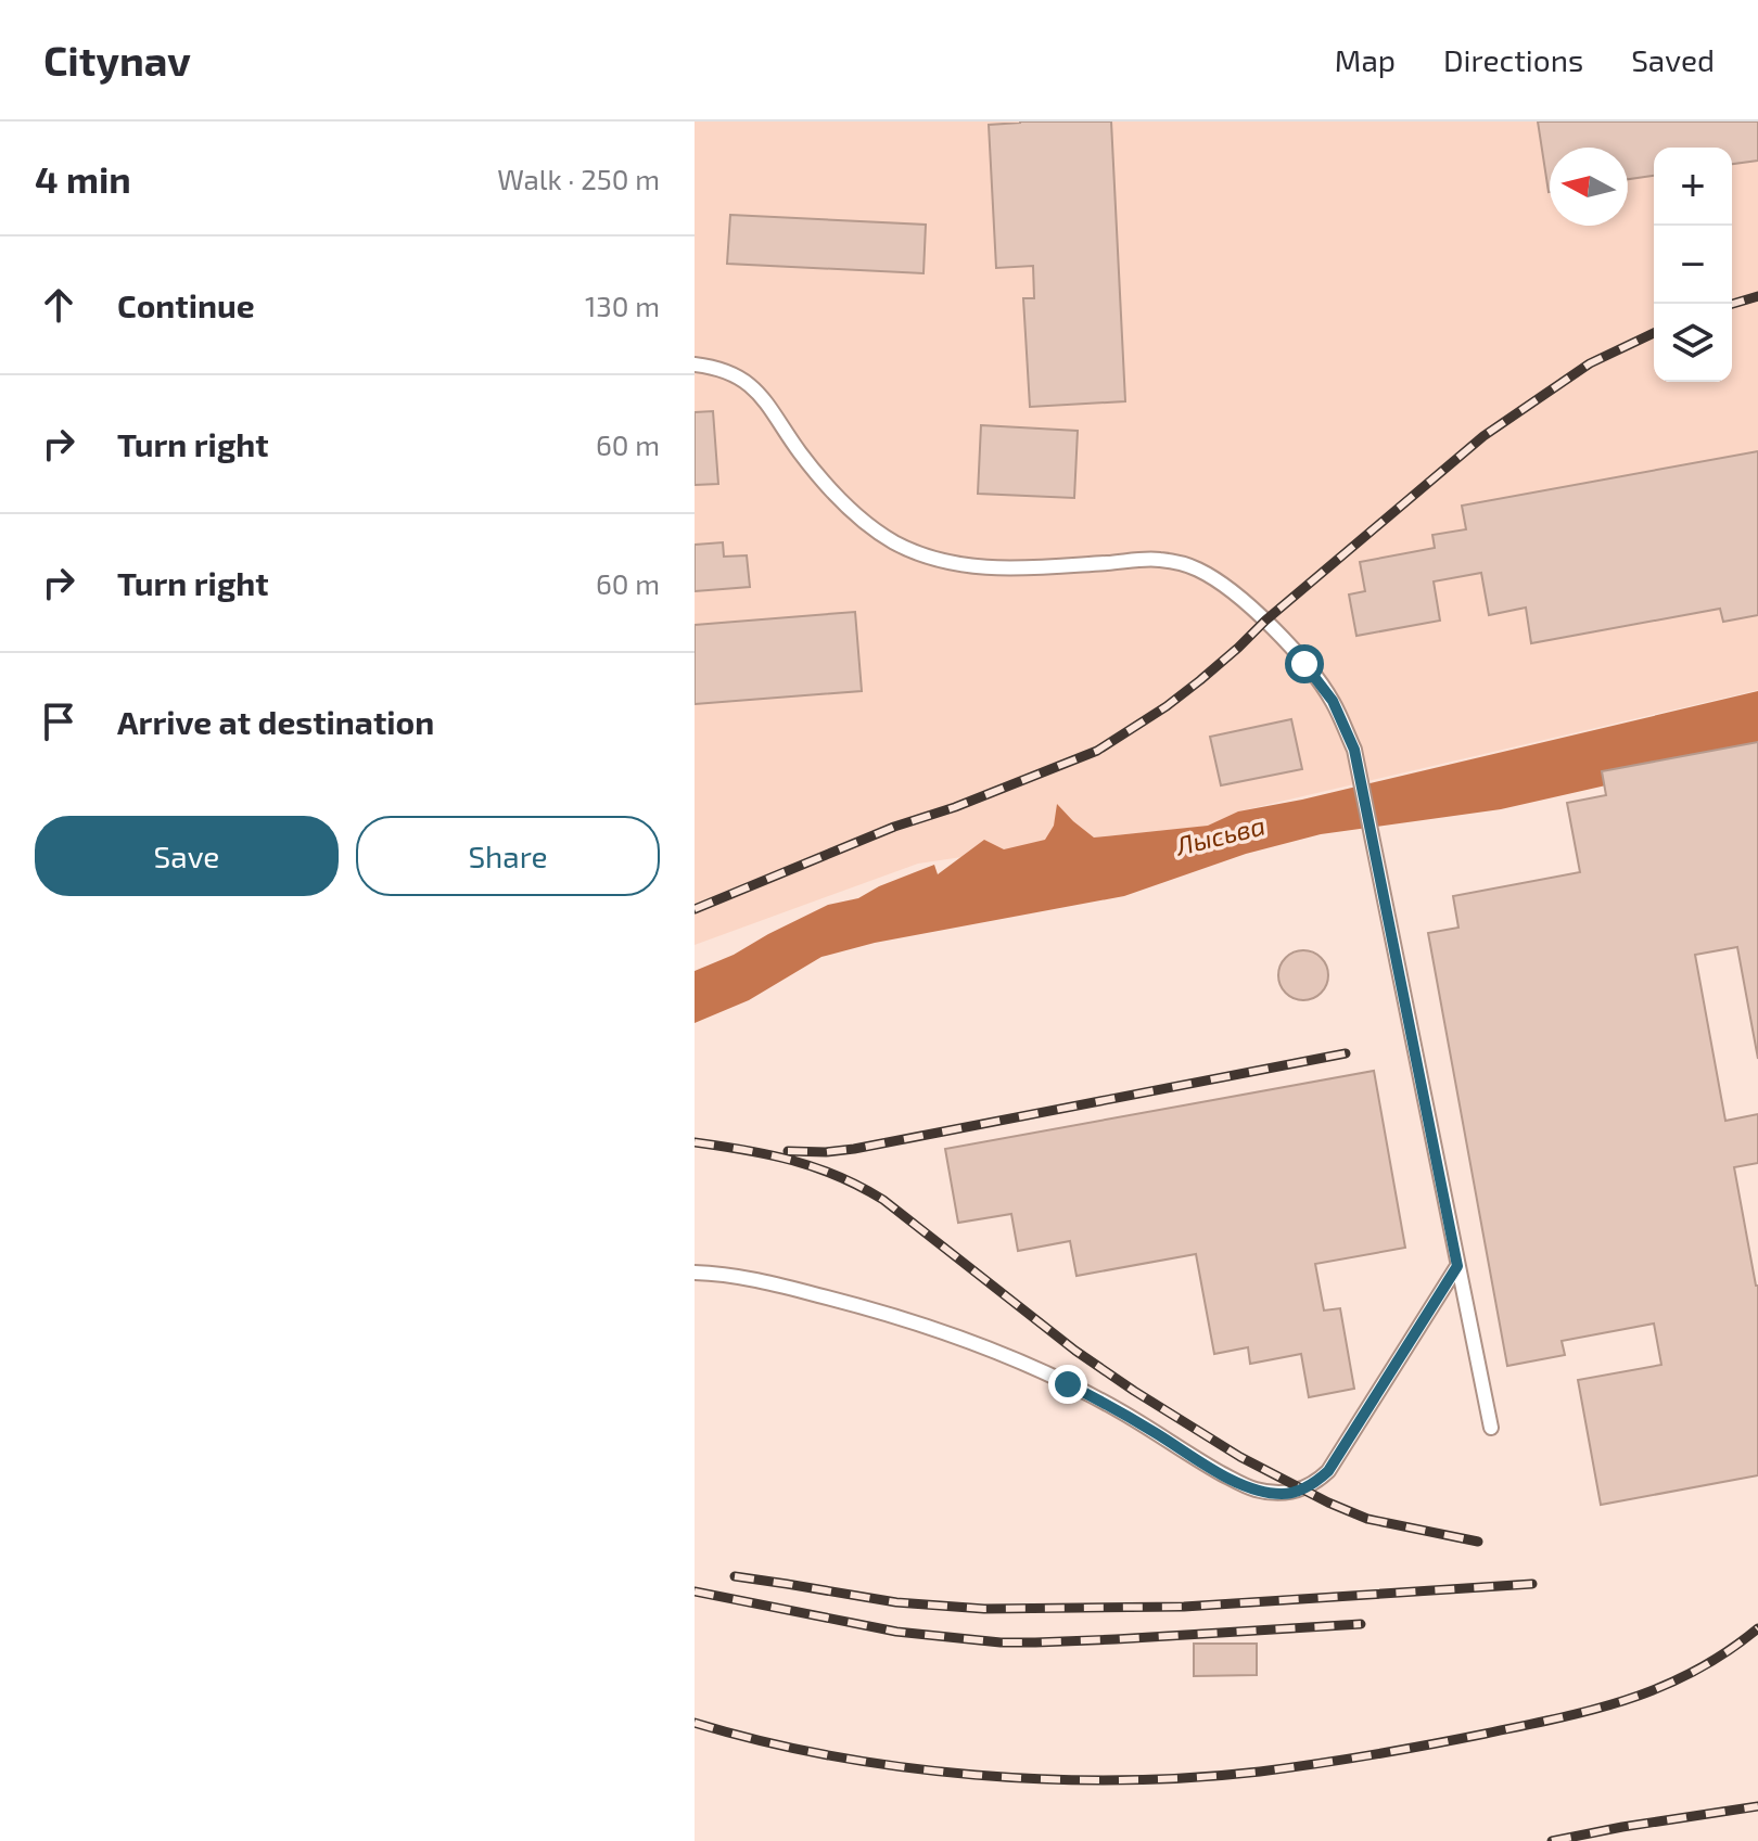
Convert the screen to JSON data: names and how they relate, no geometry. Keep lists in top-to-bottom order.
{
  "water": ["Лысьва"],
  "north": "left",
  "page": {
    "header": "Citynav",
    "nav": ["Map", "Directions", "Saved"],
    "heading": ["4 min", "Walk · 250 m"],
    "map_buttons": ["+", "−"],
    "list": [
      ["Continue", "130 m"],
      ["Turn right", "60 m"],
      ["Turn right", "60 m"],
      "Arrive at destination"
    ],
    "buttons": ["Save", "Share"]
  }
}
